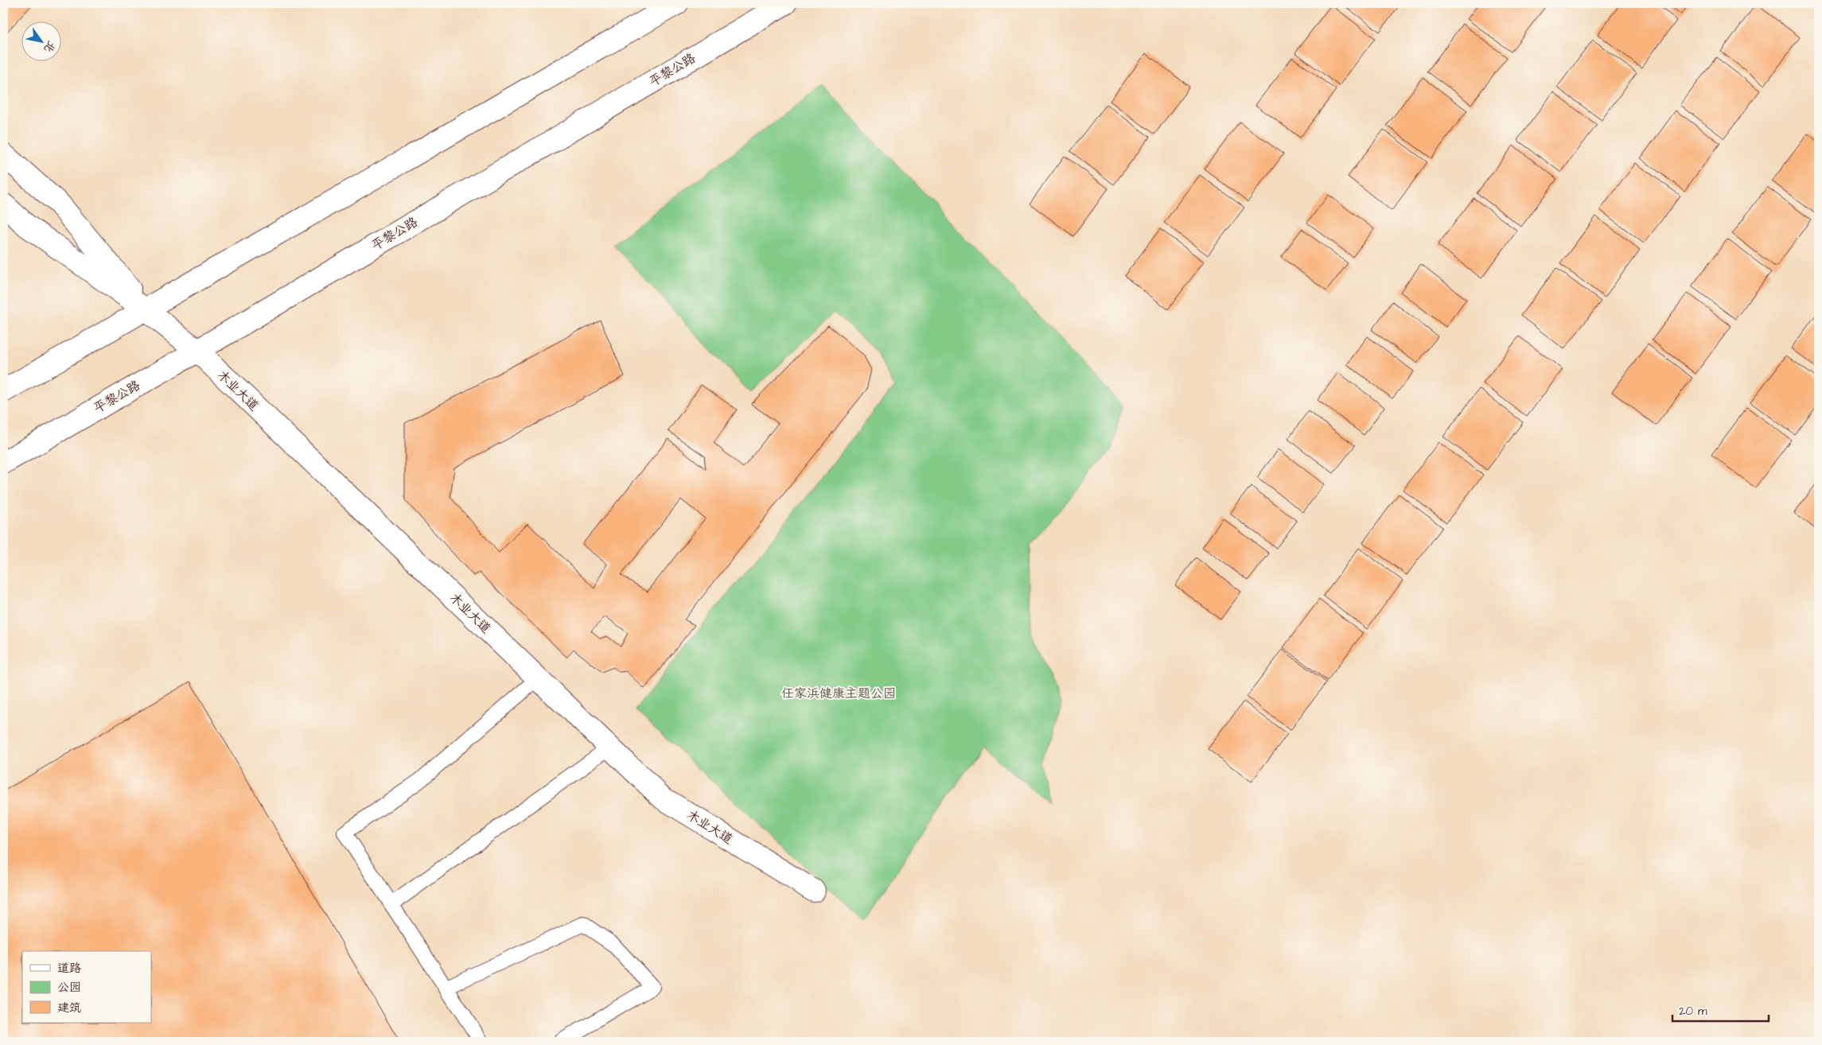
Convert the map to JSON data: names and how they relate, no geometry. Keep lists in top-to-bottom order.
{
  "streets": {
    "main road": ["平黎公路", "木业大道"]
  },
  "crossings": [
    ["平黎公路", "木业大道"]
  ],
  "parks": ["任家浜健康主题公园"],
  "legend": ["道路", "公园", "建筑"],
  "scale_bar": "20 m",
  "north": "bottom right"
}
